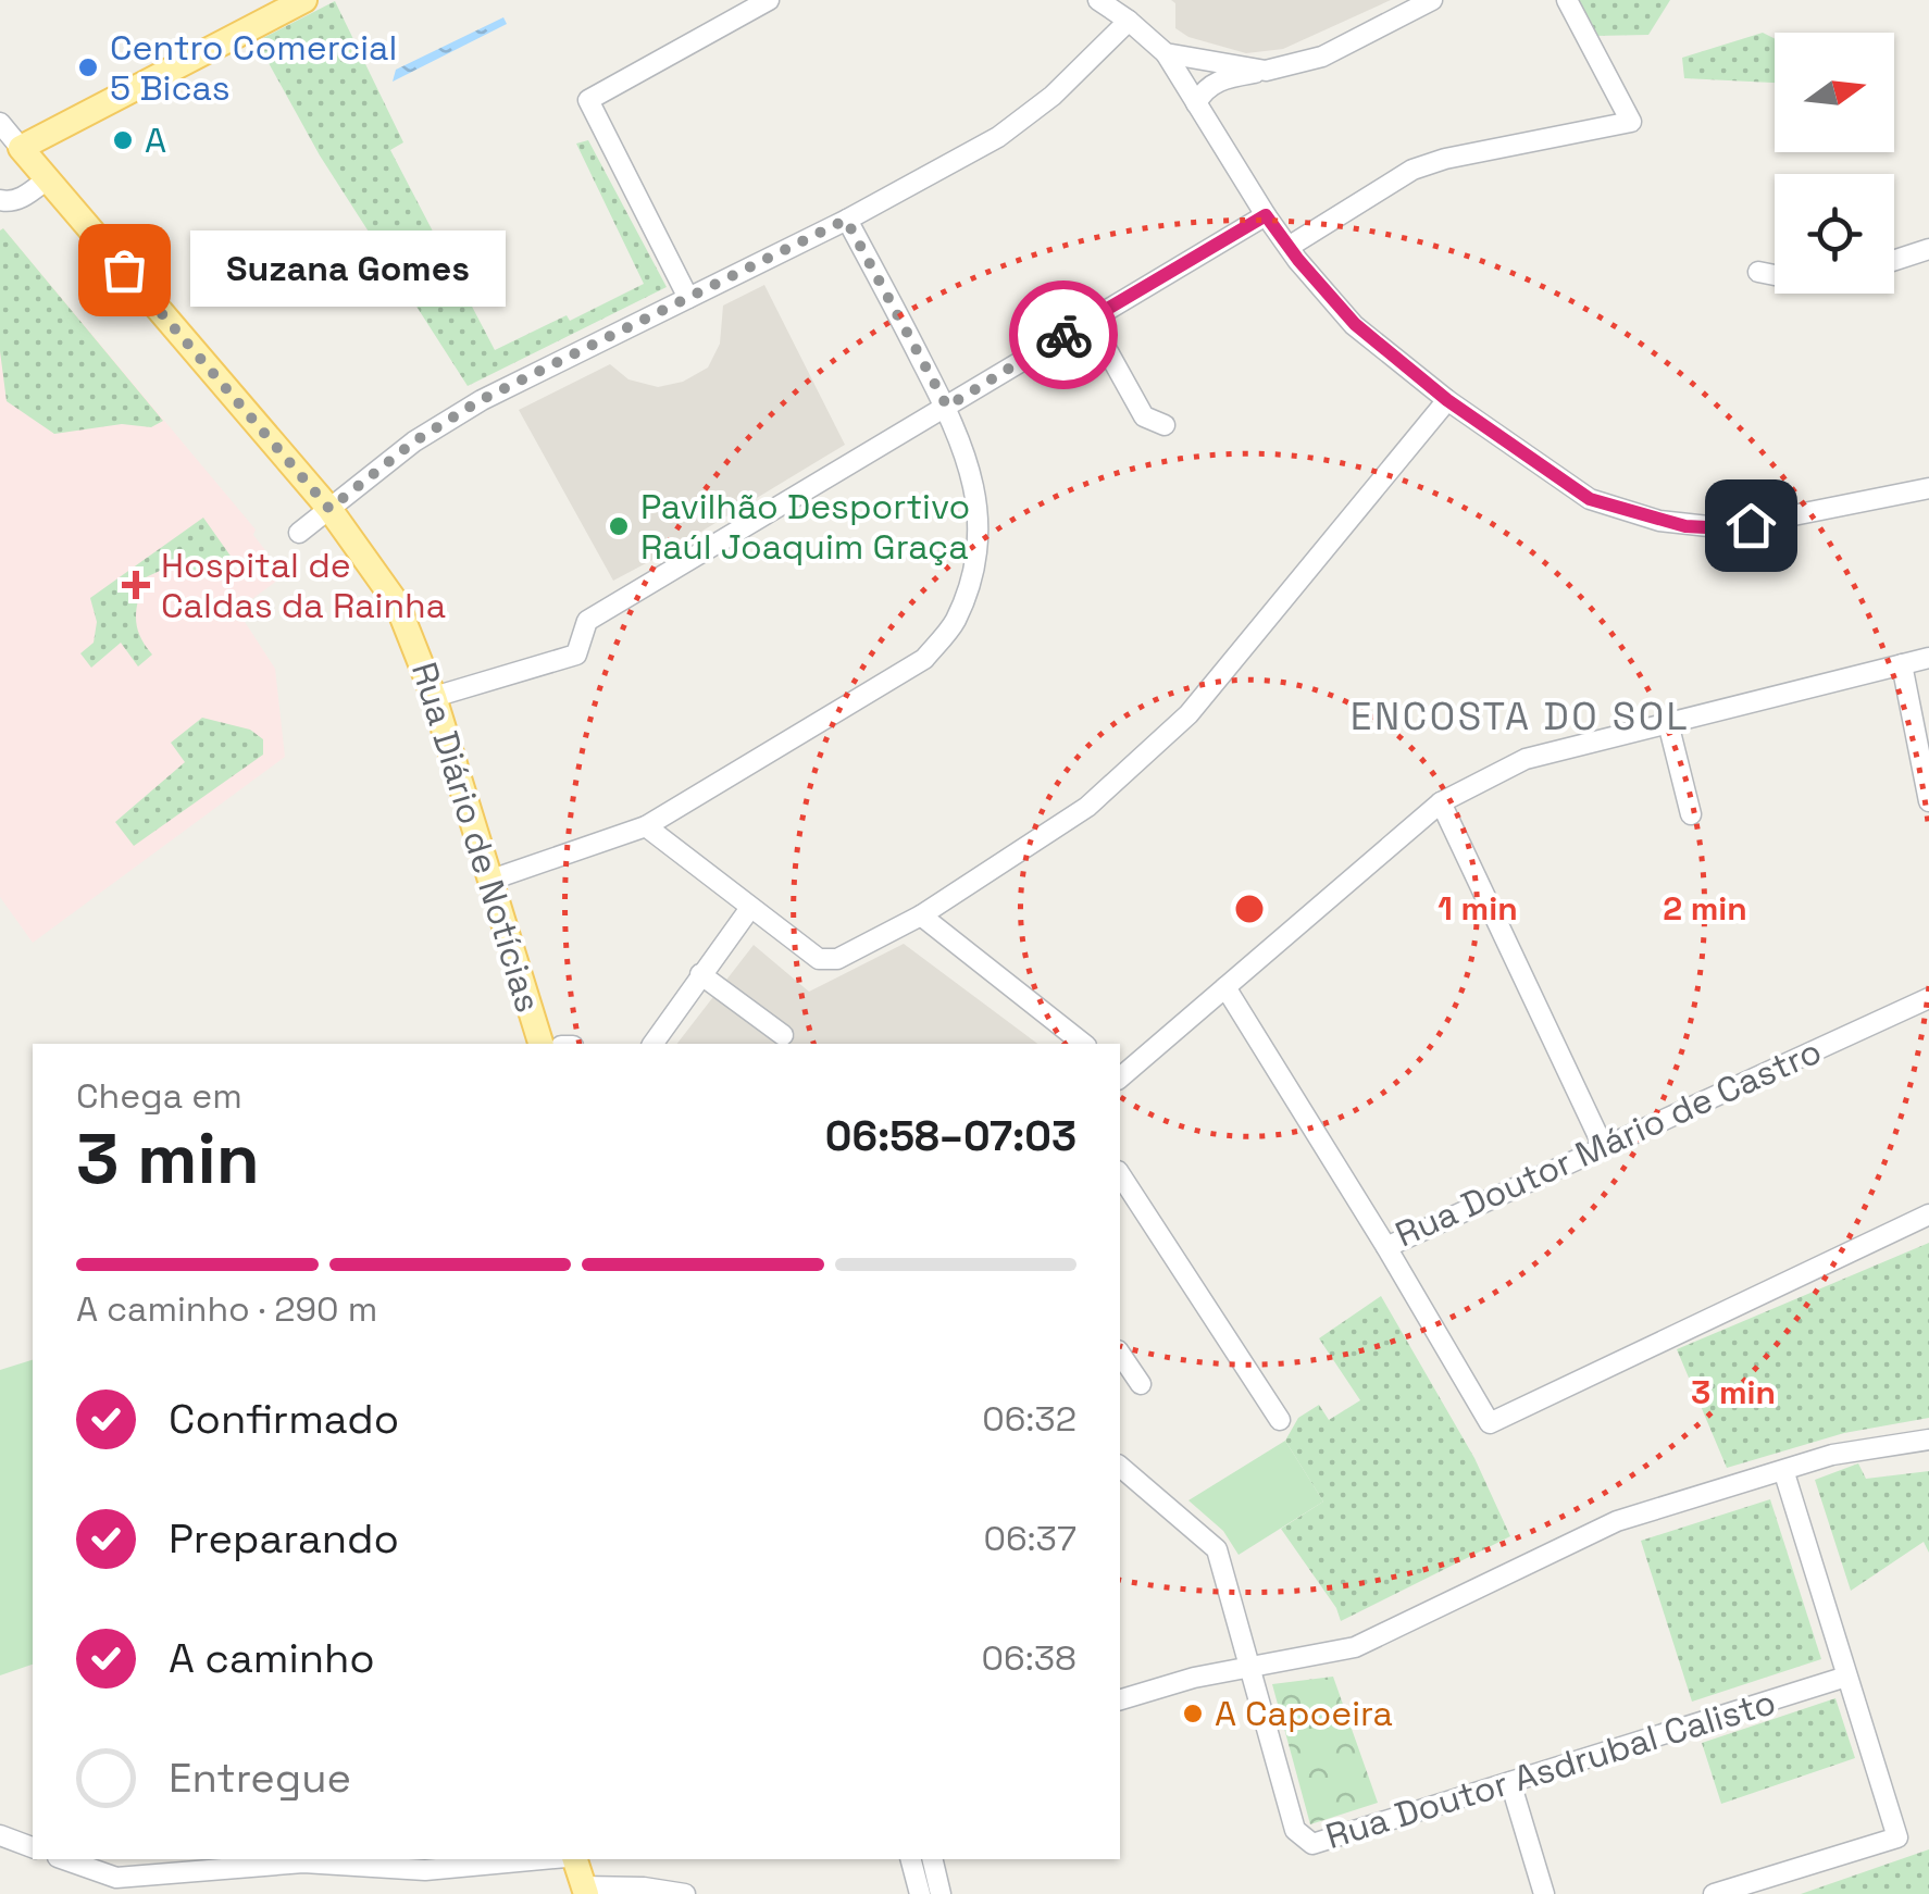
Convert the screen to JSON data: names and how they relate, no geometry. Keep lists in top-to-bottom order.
{
  "streets": {
    "main road": ["Rua Diário de Notícias"],
    "street": ["Rua Doutor Mário de Castro", "Rua Doutor Asdrubal Calisto"]
  },
  "districts": ["ENCOSTA DO SOL"],
  "places": {
    "other": [
      "Centro Comercial 5 Bicas",
      "A",
      "Suzana Gomes",
      "Pavilhão Desportivo Raúl Joaquim Graça",
      "A Capoeira"
    ],
    "health": ["Hospital de Caldas da Rainha"]
  },
  "north": "right",
  "page": {
    "bubble": "Suzana Gomes",
    "heading": ["3 min", "Chega em", "06:58–07:03"],
    "bar": "A caminho · 290 m",
    "list": [
      ["Confirmado", "06:32"],
      ["Preparando", "06:37"],
      ["A caminho", "06:38"],
      "Entregue"
    ]
  },
  "rings": ["1 min", "2 min", "3 min"]
}
